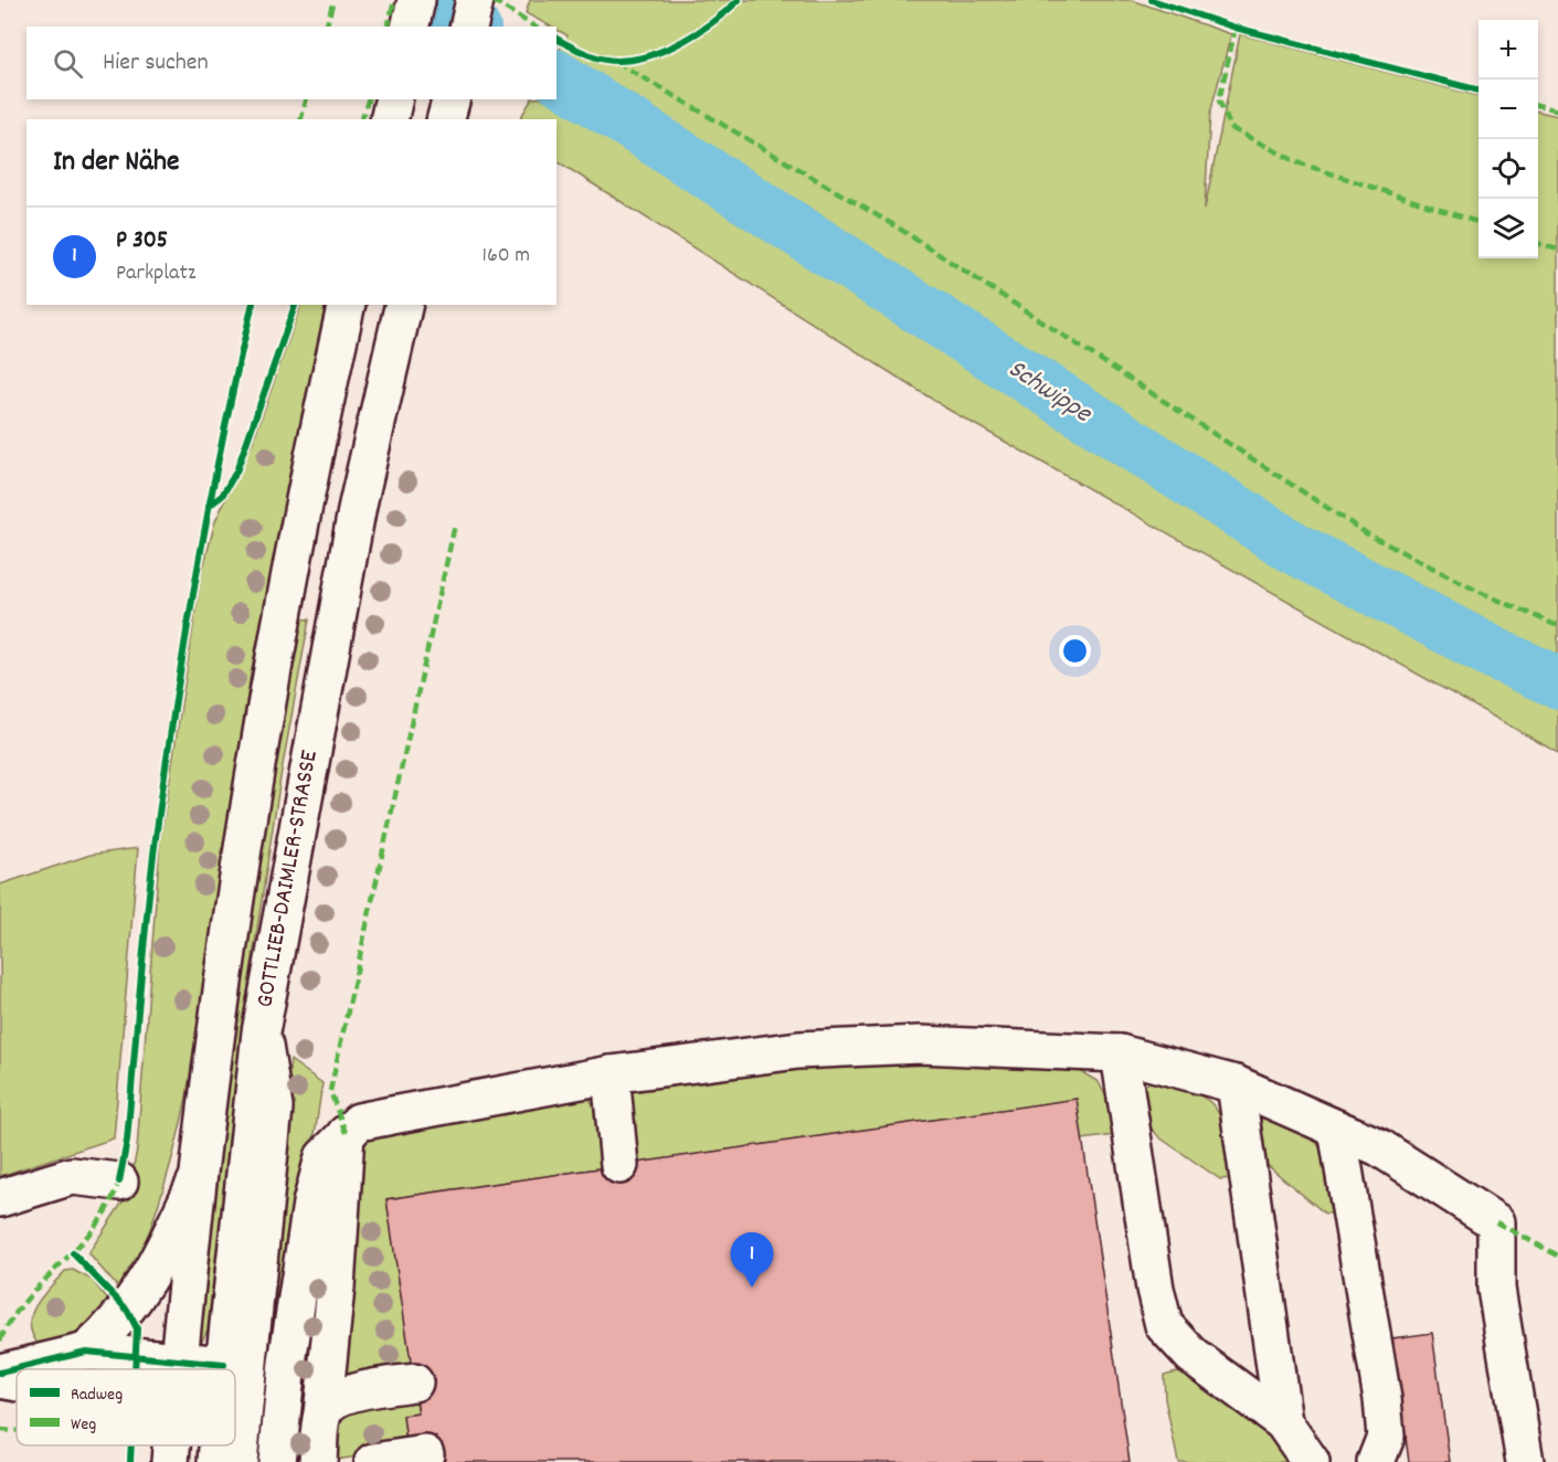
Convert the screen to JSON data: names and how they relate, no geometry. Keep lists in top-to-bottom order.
{
  "streets": {
    "main road": ["GOTTLIEB-DAIMLER-STRASSE"]
  },
  "water": ["Schwippe"],
  "legend": ["Radweg", "Weg"],
  "page": {
    "map_buttons": ["+", "−"],
    "search": "Hier suchen",
    "heading": "In der Nähe",
    "list": [
      {
        "mark": "1",
        "name": "P 305",
        "note": "Parkplatz",
        "value": "160 m"
      }
    ],
    "pins": "1"
  }
}
